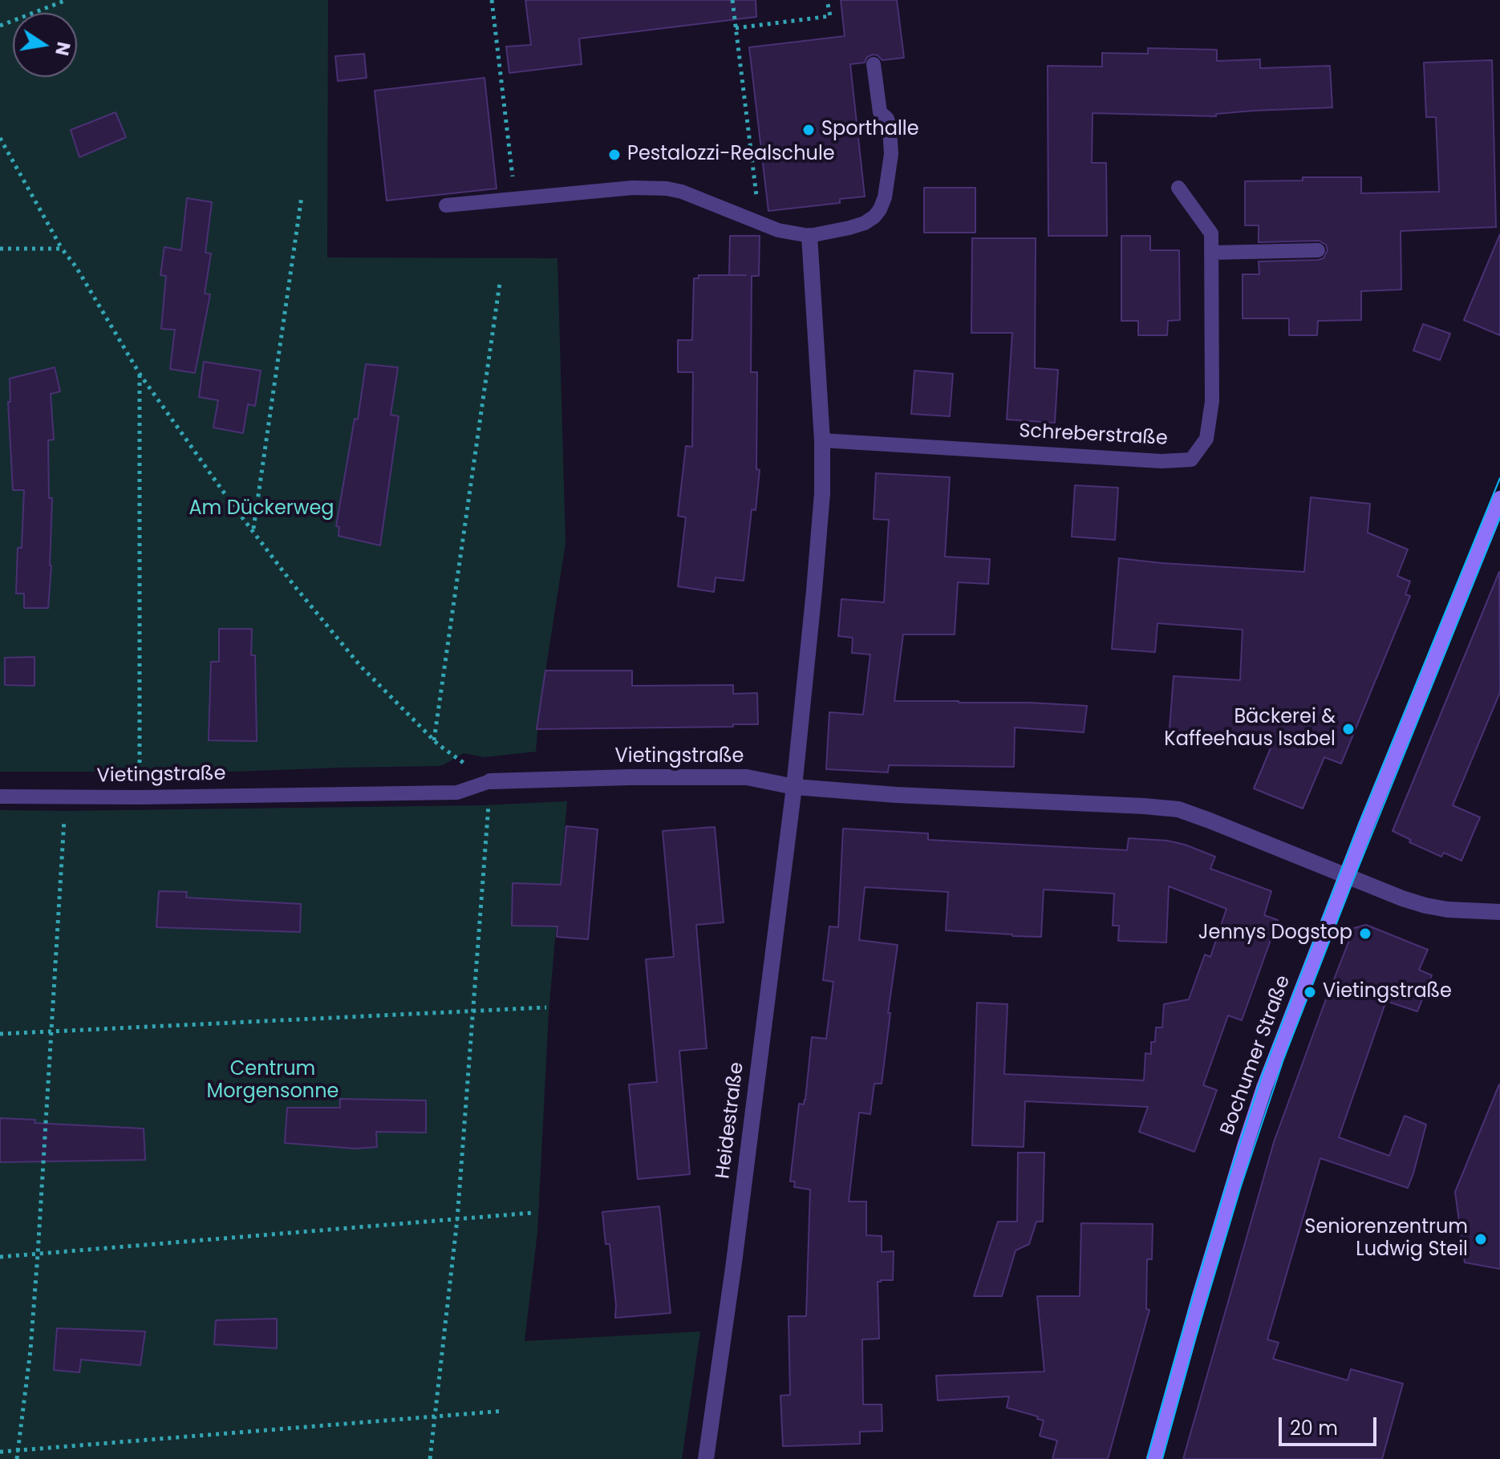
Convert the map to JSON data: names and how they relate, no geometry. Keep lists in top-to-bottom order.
{
  "streets": {
    "main road": ["Bochumer Straße"],
    "street": ["Vietingstraße", "Heidestraße"],
    "lane": ["Schreberstraße"]
  },
  "crossings": [
    ["Vietingstraße", "Bochumer Straße"],
    ["Vietingstraße", "Heidestraße"]
  ],
  "parks": ["Am Dückerweg", "Centrum Morgensonne"],
  "places": [
    "Sporthalle",
    "Pestalozzi-Realschule",
    "Bäckerei & Kaffeehaus Isabel",
    "Jennys Dogstop",
    "Vietingstraße",
    "Seniorenzentrum Ludwig Steil"
  ],
  "scale_bar": "20 m",
  "north": "right"
}
